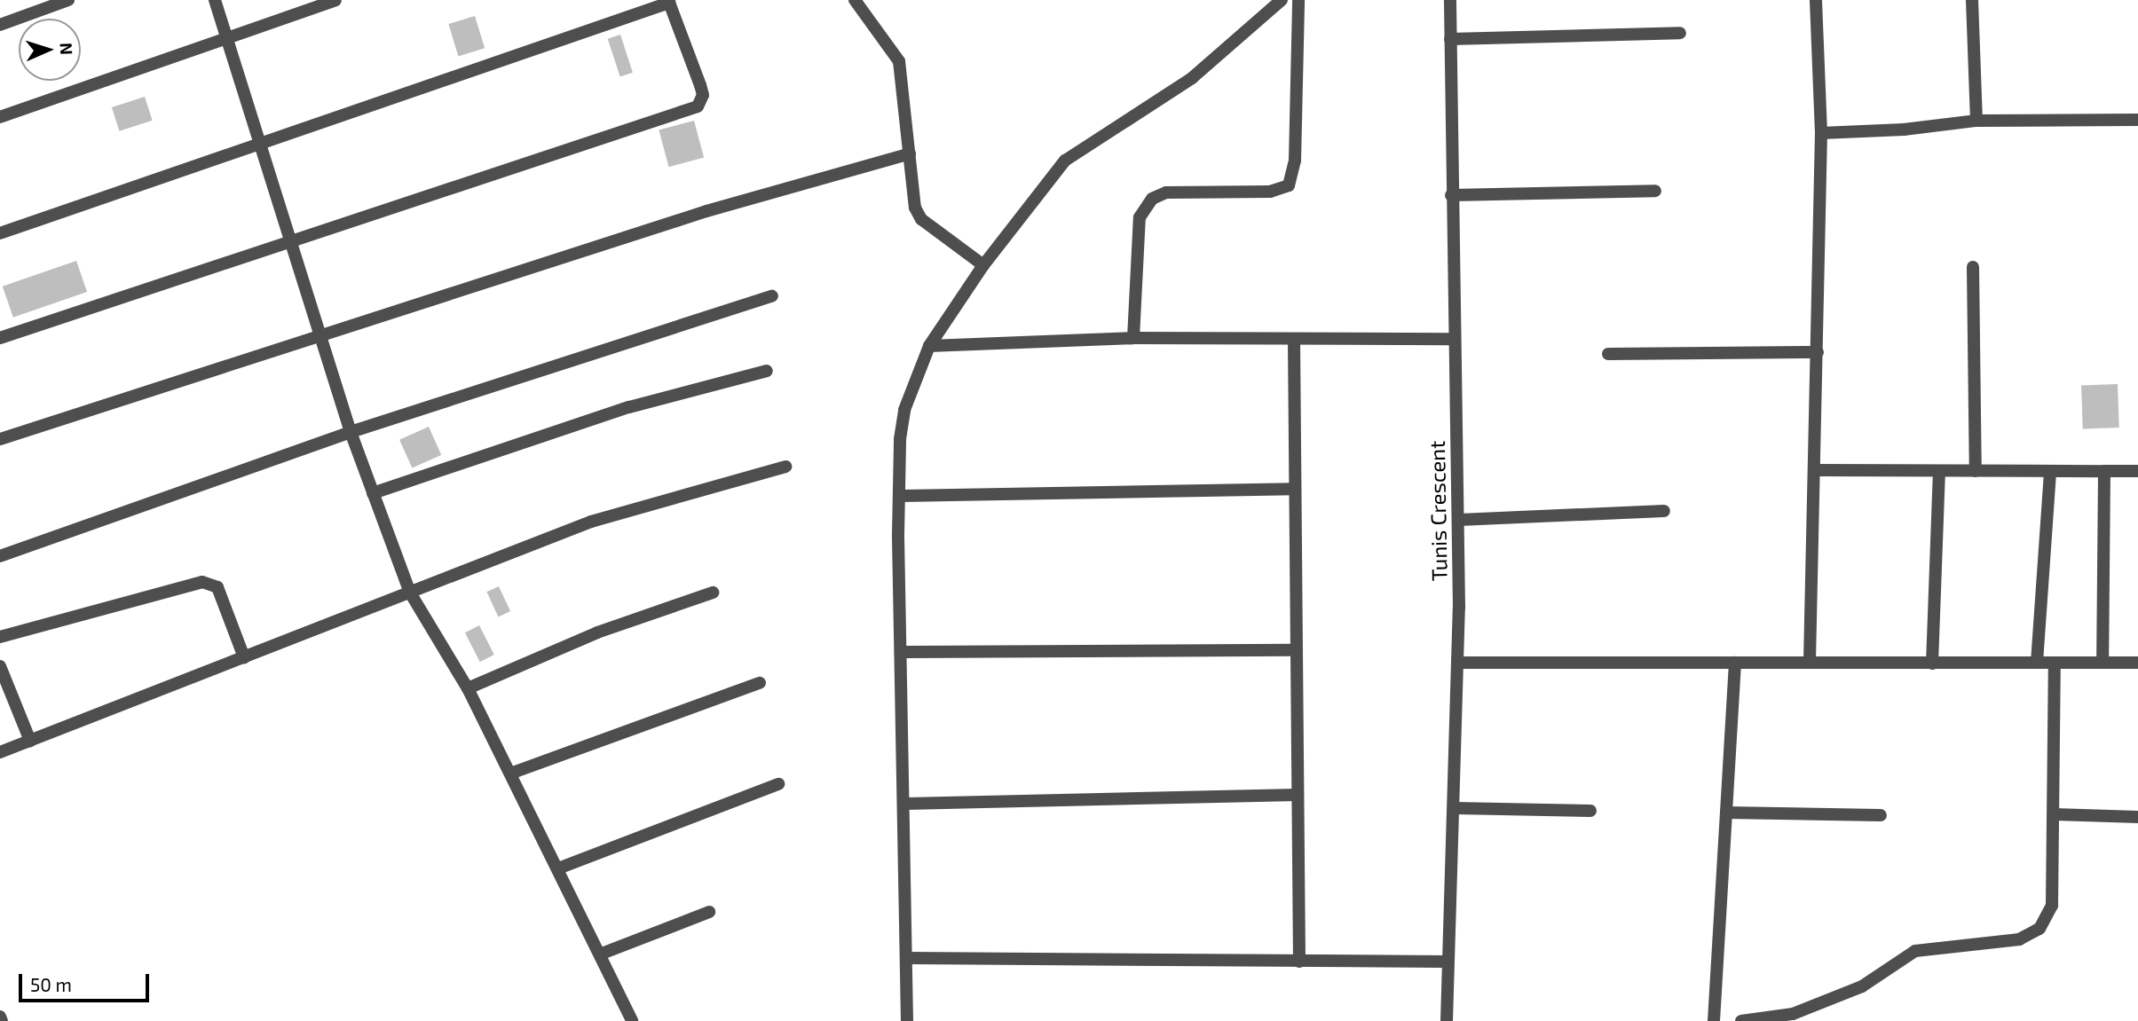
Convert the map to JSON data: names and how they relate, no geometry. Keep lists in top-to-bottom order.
{
  "streets": {
    "street": ["Tunis Crescent"]
  },
  "scale_bar": "50 m",
  "north": "right"
}
